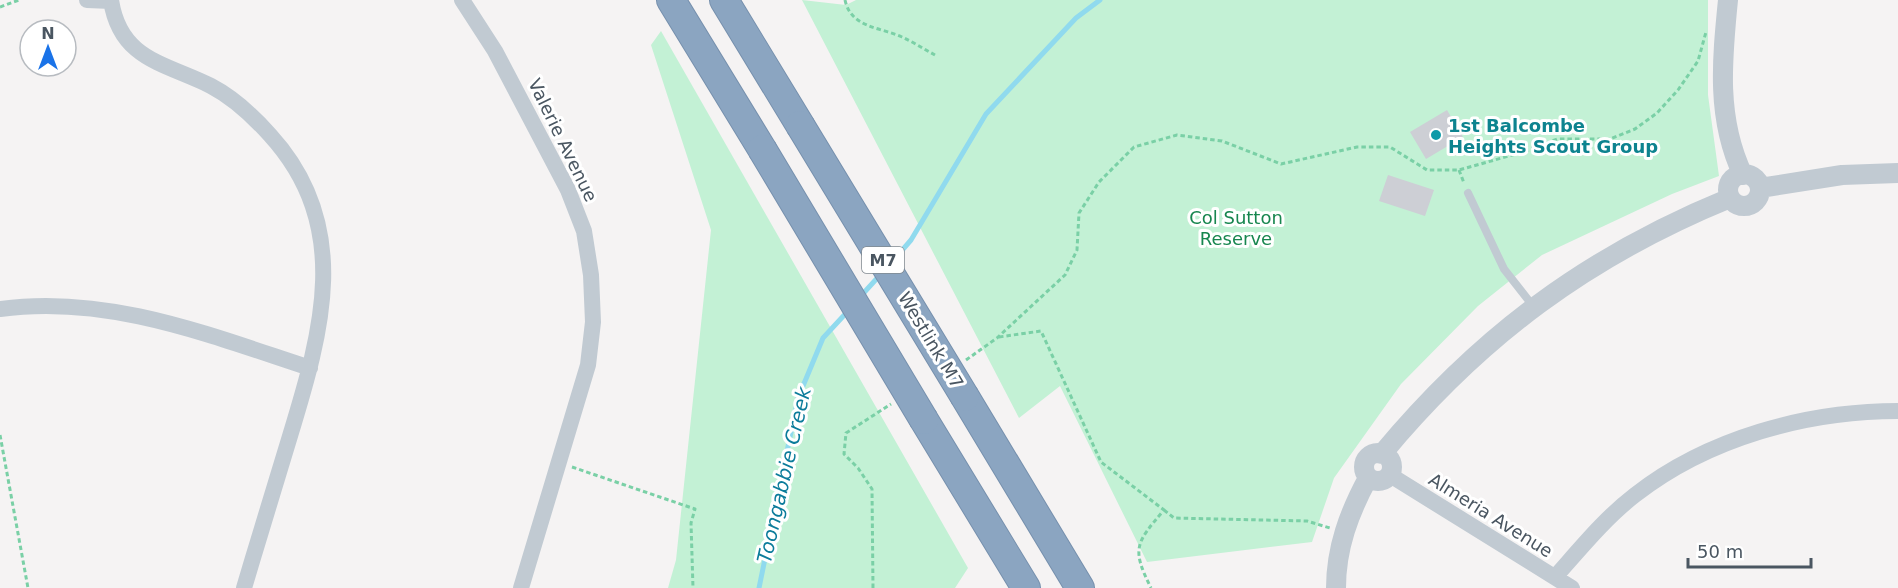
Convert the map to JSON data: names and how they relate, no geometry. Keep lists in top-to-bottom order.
{
  "streets": {
    "highway": ["M7", "Westlink M7"],
    "street": ["Valerie Avenue", "Almeria Avenue"]
  },
  "water": ["Toongabbie Creek"],
  "parks": ["Col Sutton Reserve"],
  "places": ["1st Balcombe Heights Scout Group"],
  "scale_bar": "50 m",
  "north": "top"
}
